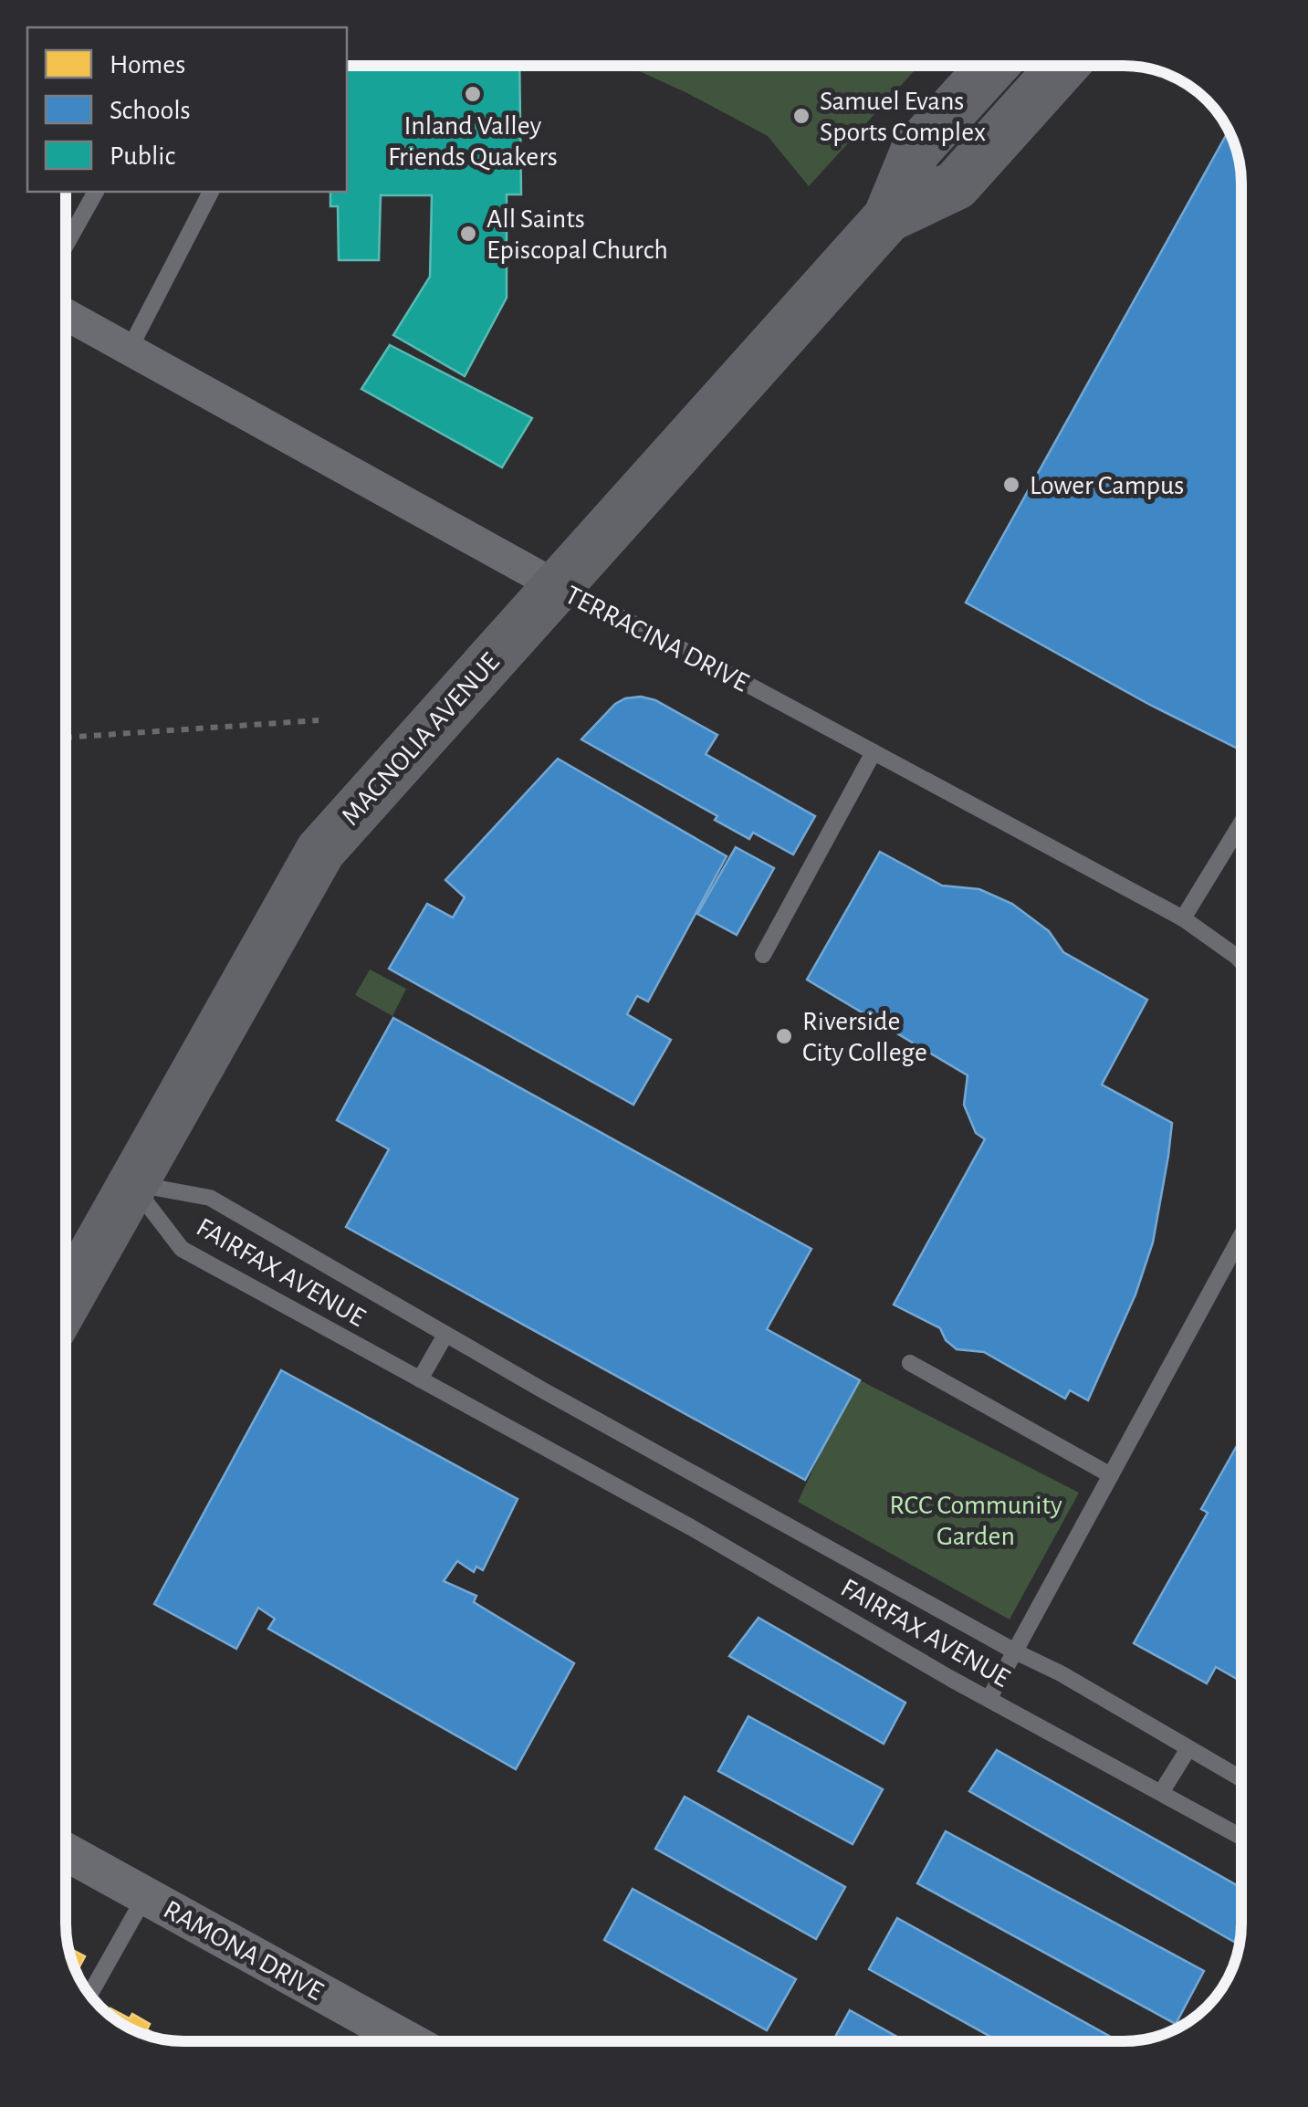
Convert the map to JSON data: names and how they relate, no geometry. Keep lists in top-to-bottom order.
{
  "streets": {
    "main road": ["MAGNOLIA AVENUE"],
    "street": ["TERRACINA DRIVE", "RAMONA DRIVE"],
    "lane": ["FAIRFAX AVENUE"]
  },
  "crossings": [
    ["TERRACINA DRIVE", "MAGNOLIA AVENUE"],
    ["MAGNOLIA AVENUE", "FAIRFAX AVENUE"]
  ],
  "parks": ["RCC Community Garden"],
  "places": [
    "Inland Valley Friends Quakers",
    "Samuel Evans Sports Complex",
    "All Saints Episcopal Church",
    "Lower Campus",
    "Riverside City College"
  ],
  "legend": ["Homes", "Schools", "Public"]
}
